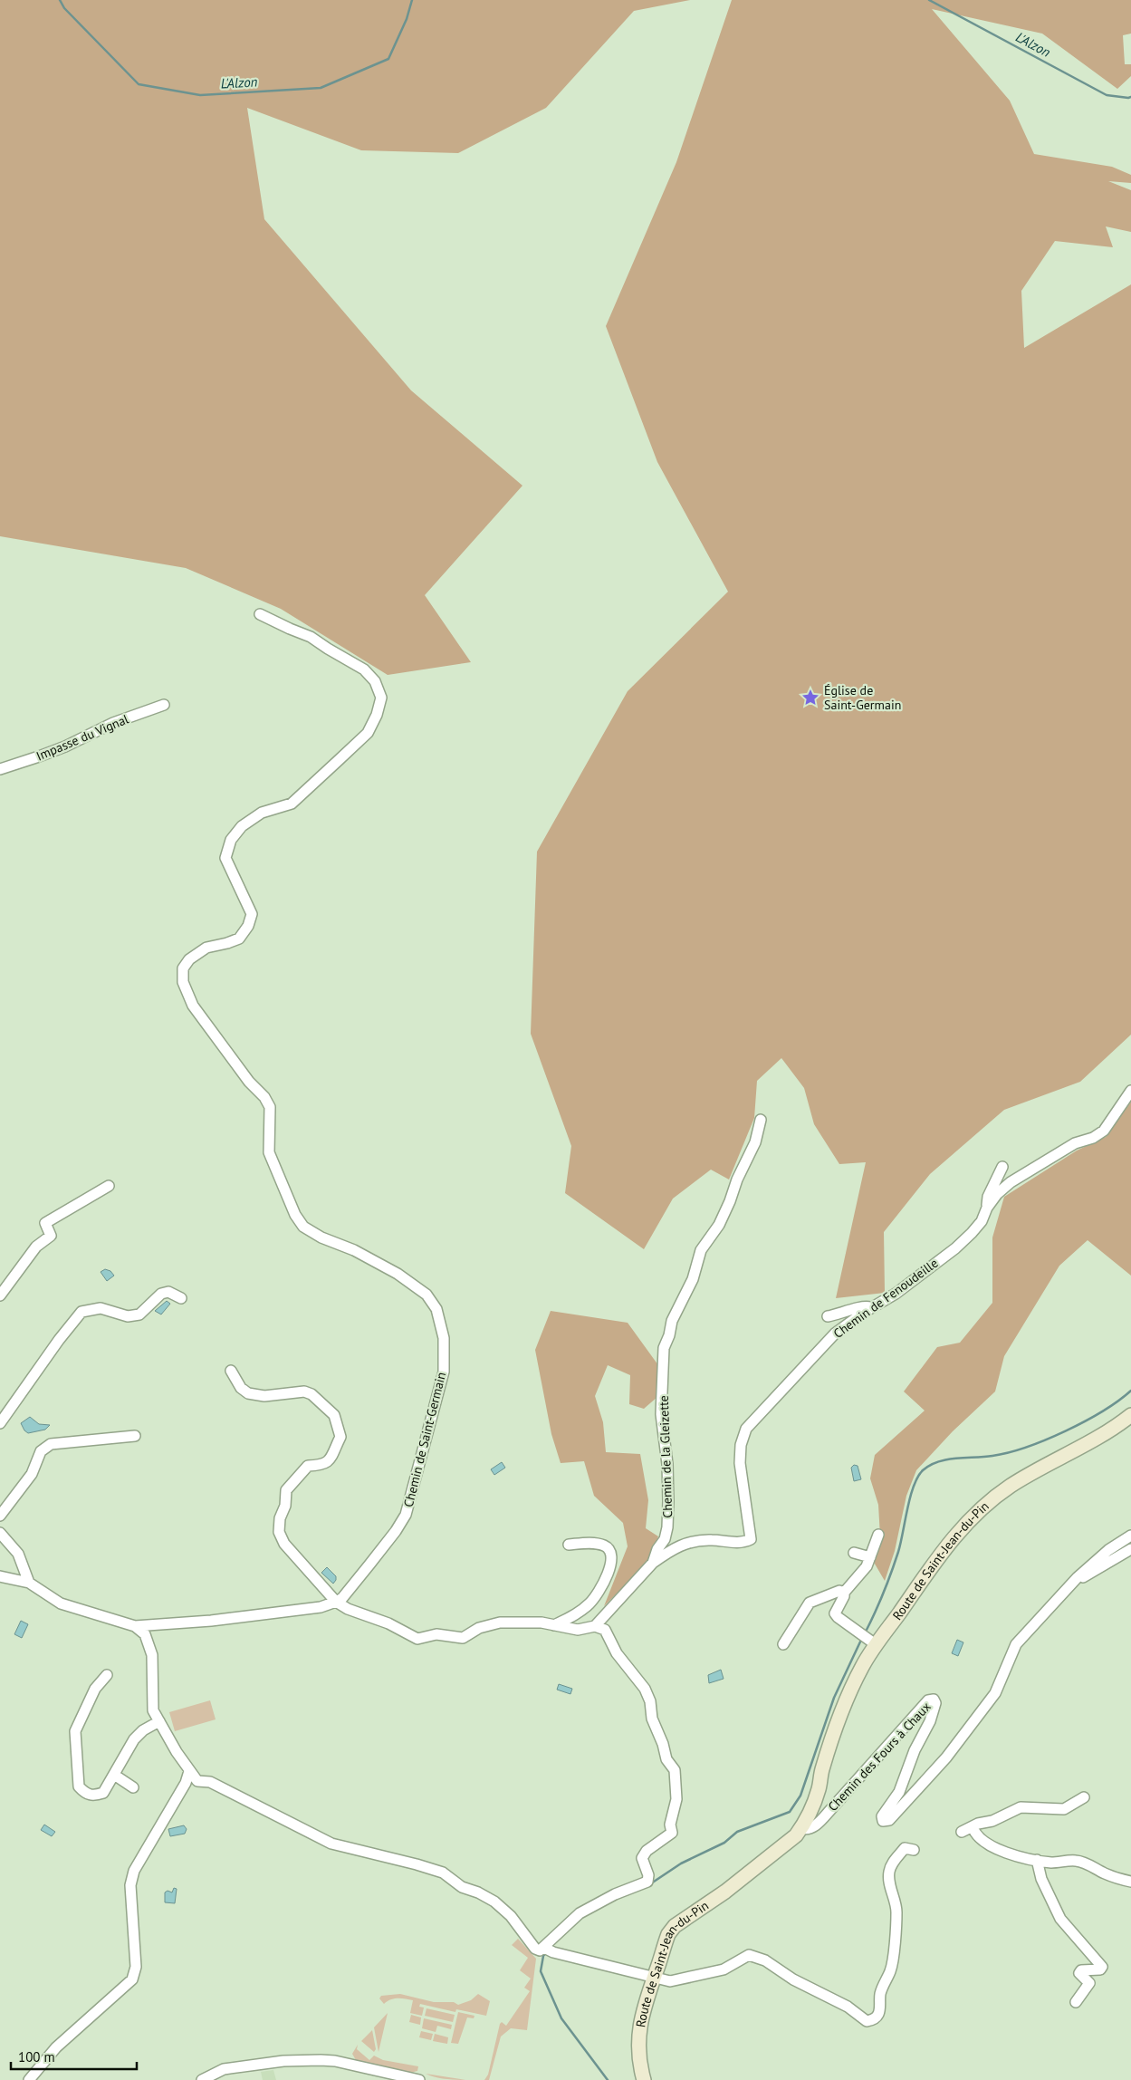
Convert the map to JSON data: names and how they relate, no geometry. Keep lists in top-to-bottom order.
{
  "streets": {
    "main road": ["Route de Saint-Jean-du-Pin"],
    "street": [
      "Impasse du Vignal",
      "Chemin de Fenoudeille",
      "Chemin de Saint-Germain",
      "Chemin de la Gleizette",
      "Chemin des Fours à Chaux"
    ]
  },
  "crossings": [
    ["Chemin de Fenoudeille", "Chemin de la Gleizette"],
    ["Route de Saint-Jean-du-Pin", "Chemin des Fours à Chaux"]
  ],
  "water": ["L'Alzon"],
  "places": {
    "place": ["Église de Saint-Germain"]
  },
  "scale_bar": "100 m"
}
